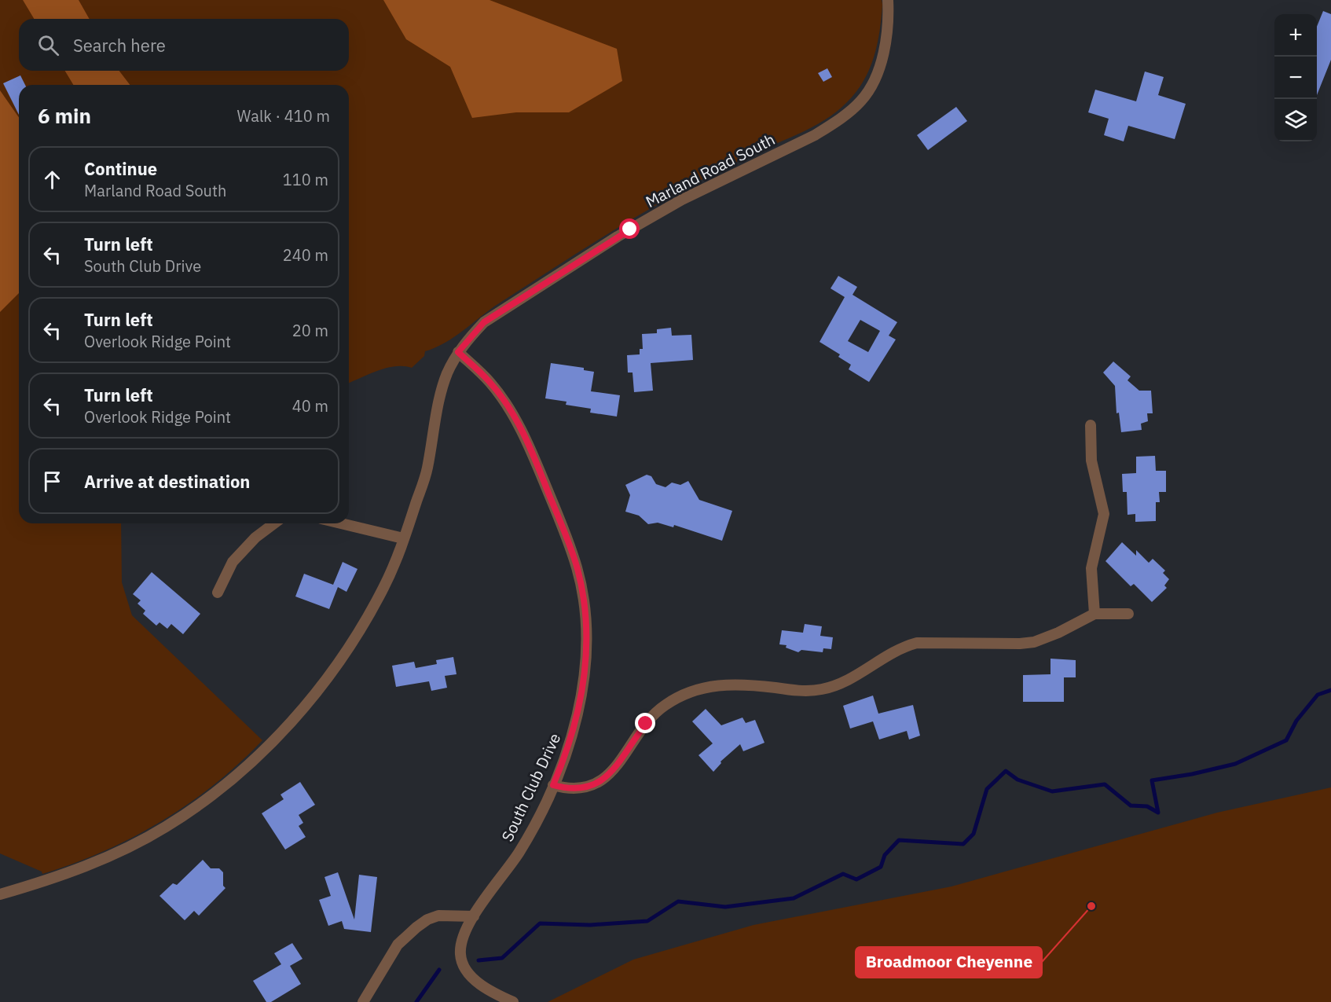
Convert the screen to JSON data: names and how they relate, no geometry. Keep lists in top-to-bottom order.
{
  "streets": {
    "street": ["Marland Road South", "South Club Drive"]
  },
  "crossings": [
    ["Marland Road South", "South Club Drive"]
  ],
  "places": ["Broadmoor Cheyenne"],
  "page": {
    "map_buttons": ["+", "−"],
    "search": "Search here",
    "heading": ["6 min", "Walk · 410 m"],
    "list": [
      ["Continue", "Marland Road South", "110 m"],
      ["Turn left", "South Club Drive", "240 m"],
      ["Turn left", "Overlook Ridge Point", "20 m"],
      ["Turn left", "Overlook Ridge Point", "40 m"],
      "Arrive at destination"
    ]
  }
}
